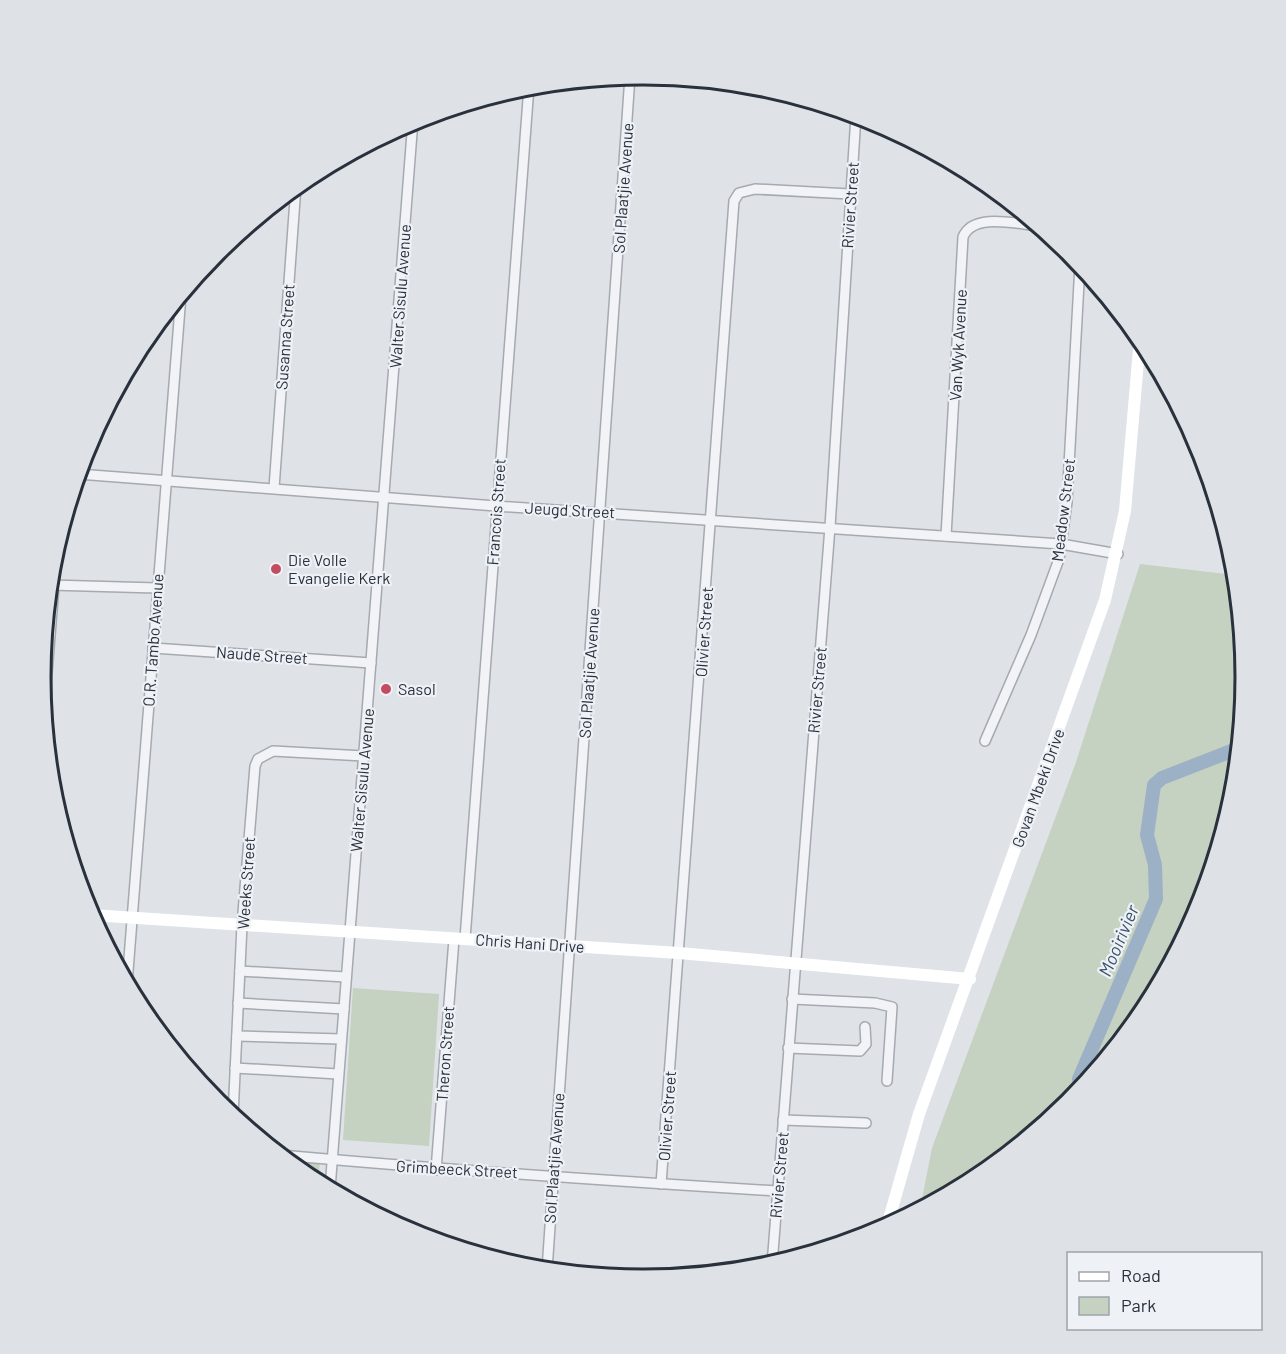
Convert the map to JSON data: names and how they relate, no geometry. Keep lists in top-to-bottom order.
{
  "streets": {
    "main road": ["Govan Mbeki Drive", "Chris Hani Drive"],
    "street": [
      "Sol Plaatjie Avenue",
      "Rivier Street",
      "Walter Sisulu Avenue",
      "Susanna Street",
      "Van Wyk Avenue",
      "Jeugd Street",
      "Meadow Street",
      "Francois Street",
      "Olivier Street",
      "O.R. Tambo Avenue",
      "Naude Street",
      "Weeks Street",
      "Theron Street",
      "Grimbeeck Street"
    ]
  },
  "crossings": [
    ["Sol Plaatjie Avenue", "Jeugd Street"],
    ["Sol Plaatjie Avenue", "Chris Hani Drive"],
    ["Sol Plaatjie Avenue", "Grimbeeck Street"],
    ["Rivier Street", "Jeugd Street"],
    ["Rivier Street", "Olivier Street"],
    ["Rivier Street", "Chris Hani Drive"],
    ["Rivier Street", "Grimbeeck Street"],
    ["Walter Sisulu Avenue", "Jeugd Street"],
    ["Walter Sisulu Avenue", "Naude Street"],
    ["Walter Sisulu Avenue", "Weeks Street"],
    ["Walter Sisulu Avenue", "Chris Hani Drive"],
    ["Walter Sisulu Avenue", "Grimbeeck Street"],
    ["Susanna Street", "Jeugd Street"],
    ["Van Wyk Avenue", "Jeugd Street"],
    ["Jeugd Street", "Meadow Street"],
    ["Jeugd Street", "Francois Street"],
    ["Jeugd Street", "Olivier Street"],
    ["Jeugd Street", "O.R. Tambo Avenue"],
    ["Jeugd Street", "Govan Mbeki Drive"],
    ["Francois Street", "Chris Hani Drive"],
    ["Francois Street", "Theron Street"],
    ["Olivier Street", "Chris Hani Drive"],
    ["Olivier Street", "Grimbeeck Street"],
    ["O.R. Tambo Avenue", "Naude Street"],
    ["O.R. Tambo Avenue", "Chris Hani Drive"],
    ["Govan Mbeki Drive", "Chris Hani Drive"],
    ["Weeks Street", "Chris Hani Drive"],
    ["Chris Hani Drive", "Theron Street"],
    ["Theron Street", "Grimbeeck Street"]
  ],
  "water": ["Mooirivier"],
  "places": ["Die Volle Evangelie Kerk", "Sasol"],
  "legend": ["Road", "Park"]
}
